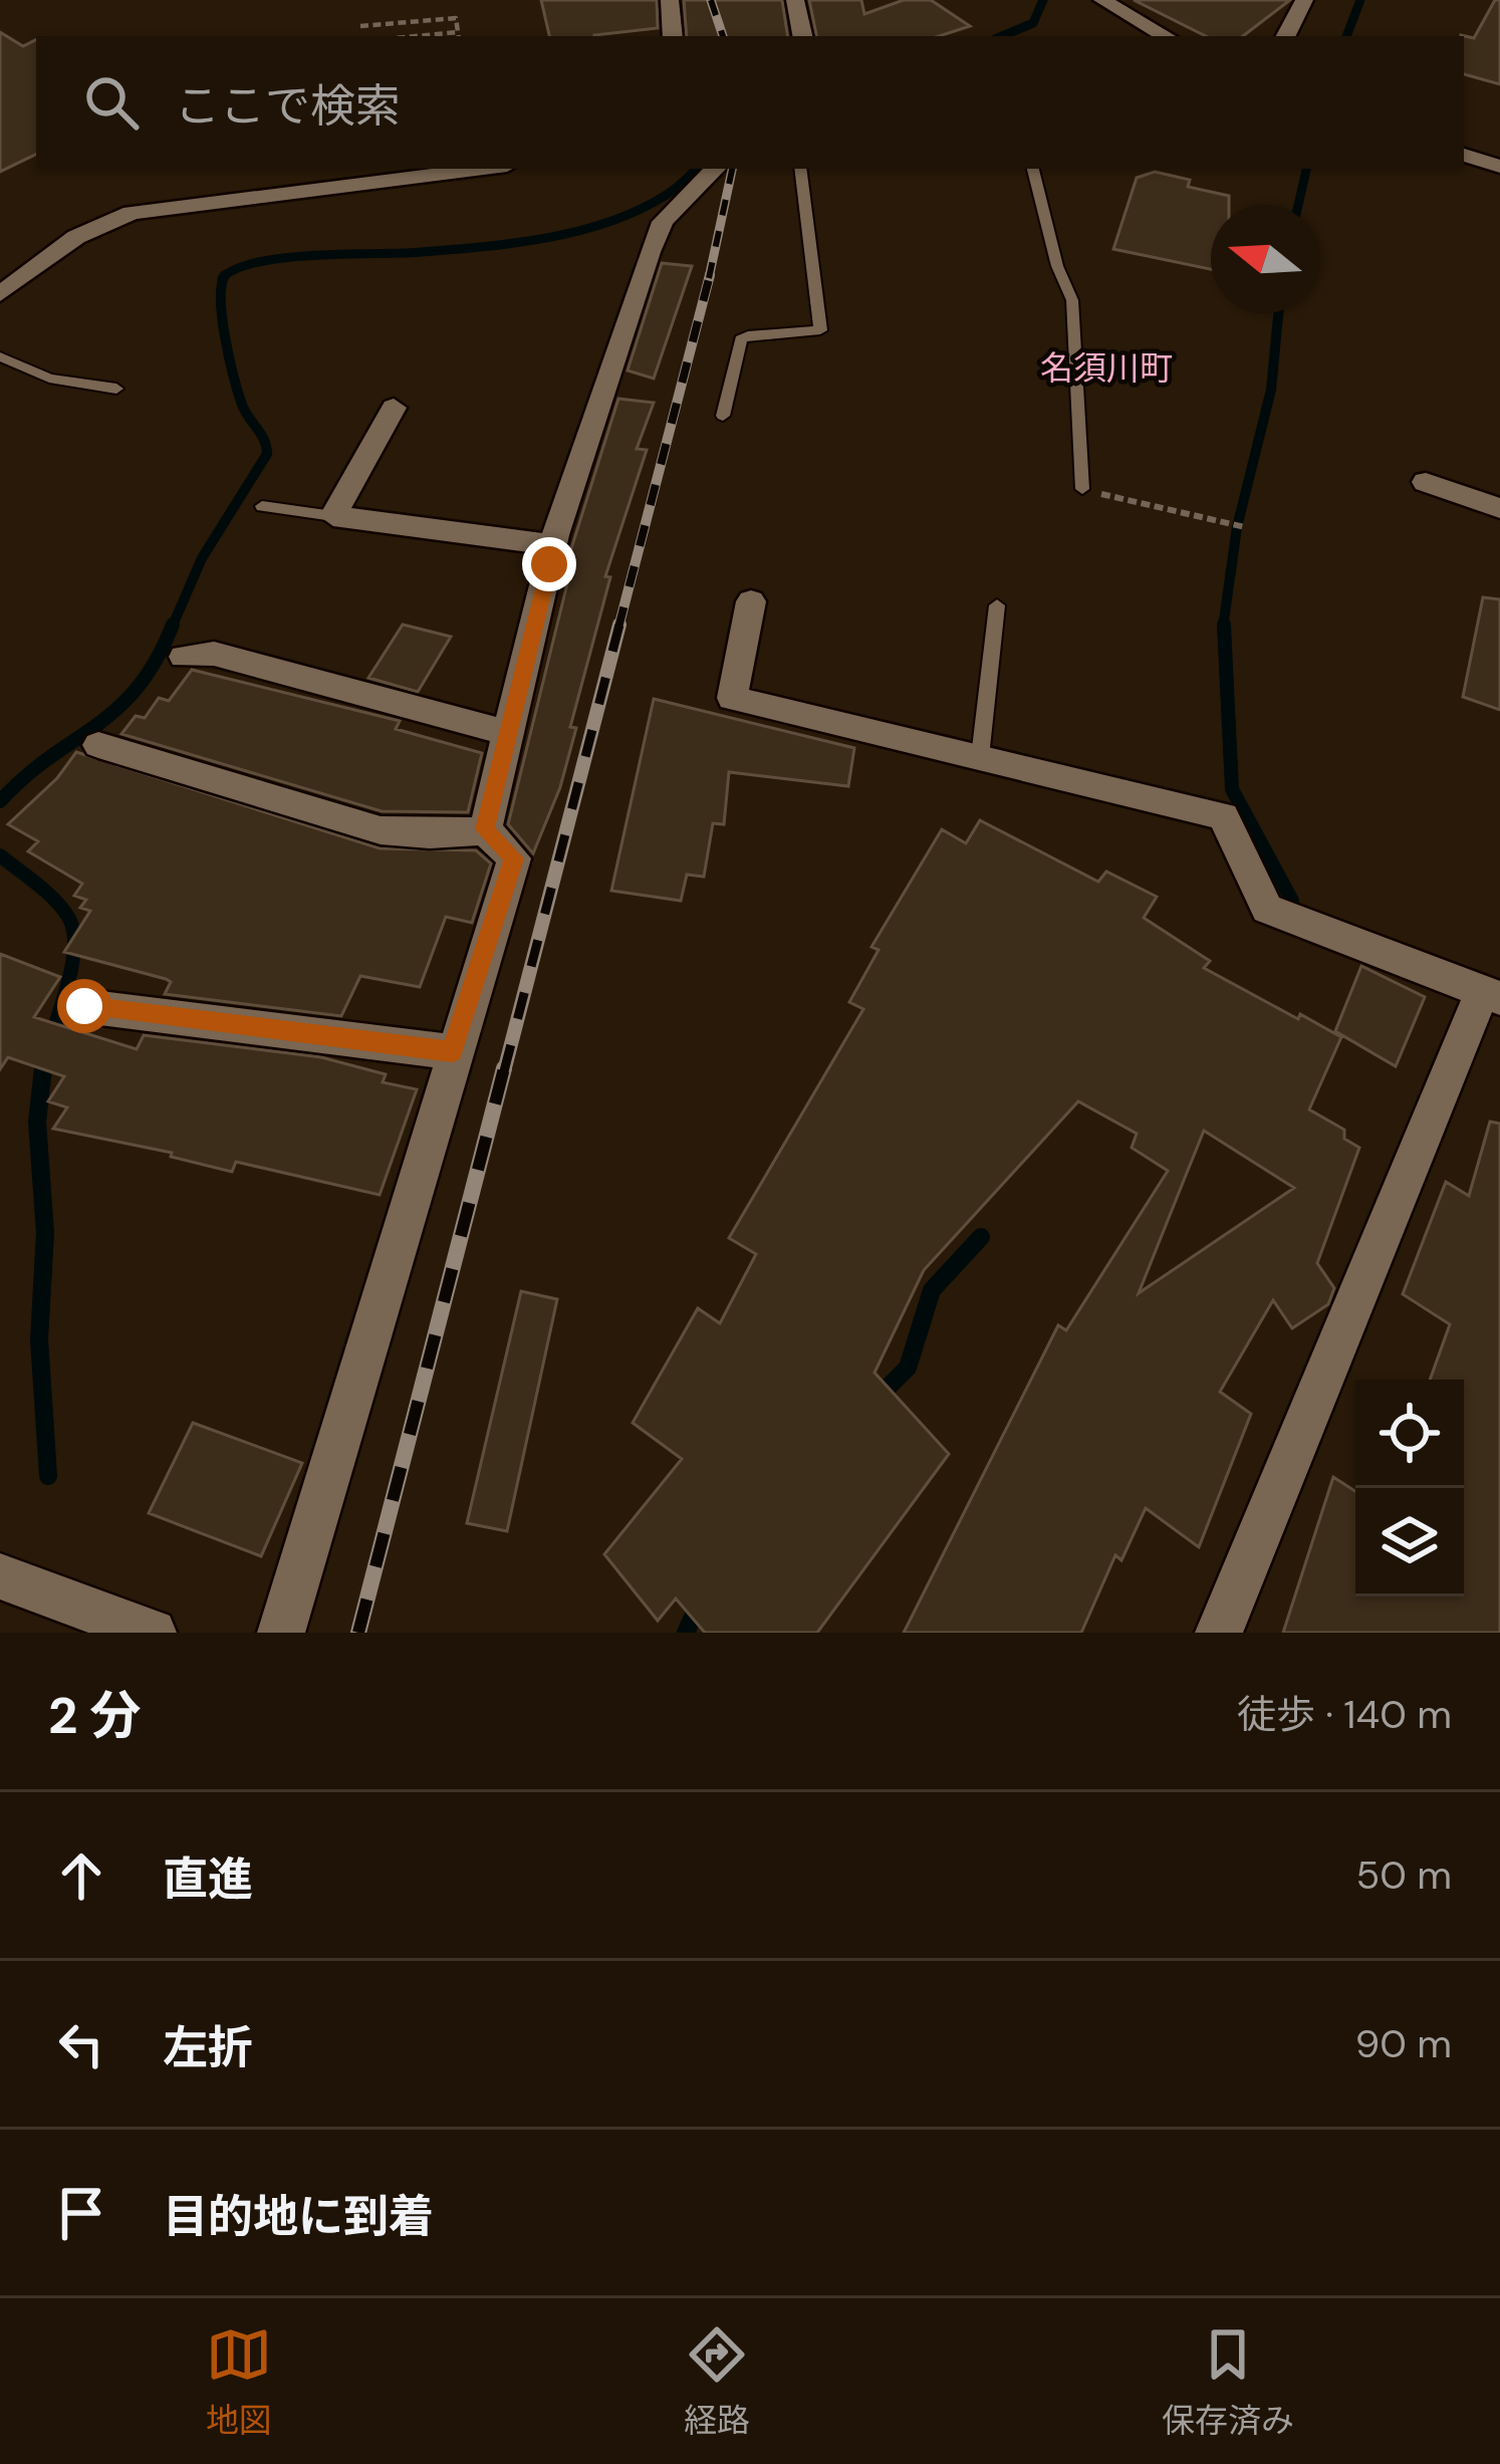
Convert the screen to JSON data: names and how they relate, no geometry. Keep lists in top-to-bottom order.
{
  "districts": ["名須川町"],
  "north": "left",
  "page": {
    "search": "ここで検索",
    "heading": ["2 分", "徒歩 · 140 m"],
    "list": [
      ["直進", "50 m"],
      ["左折", "90 m"],
      "目的地に到着"
    ],
    "nav": ["地図", "経路", "保存済み"]
  }
}
